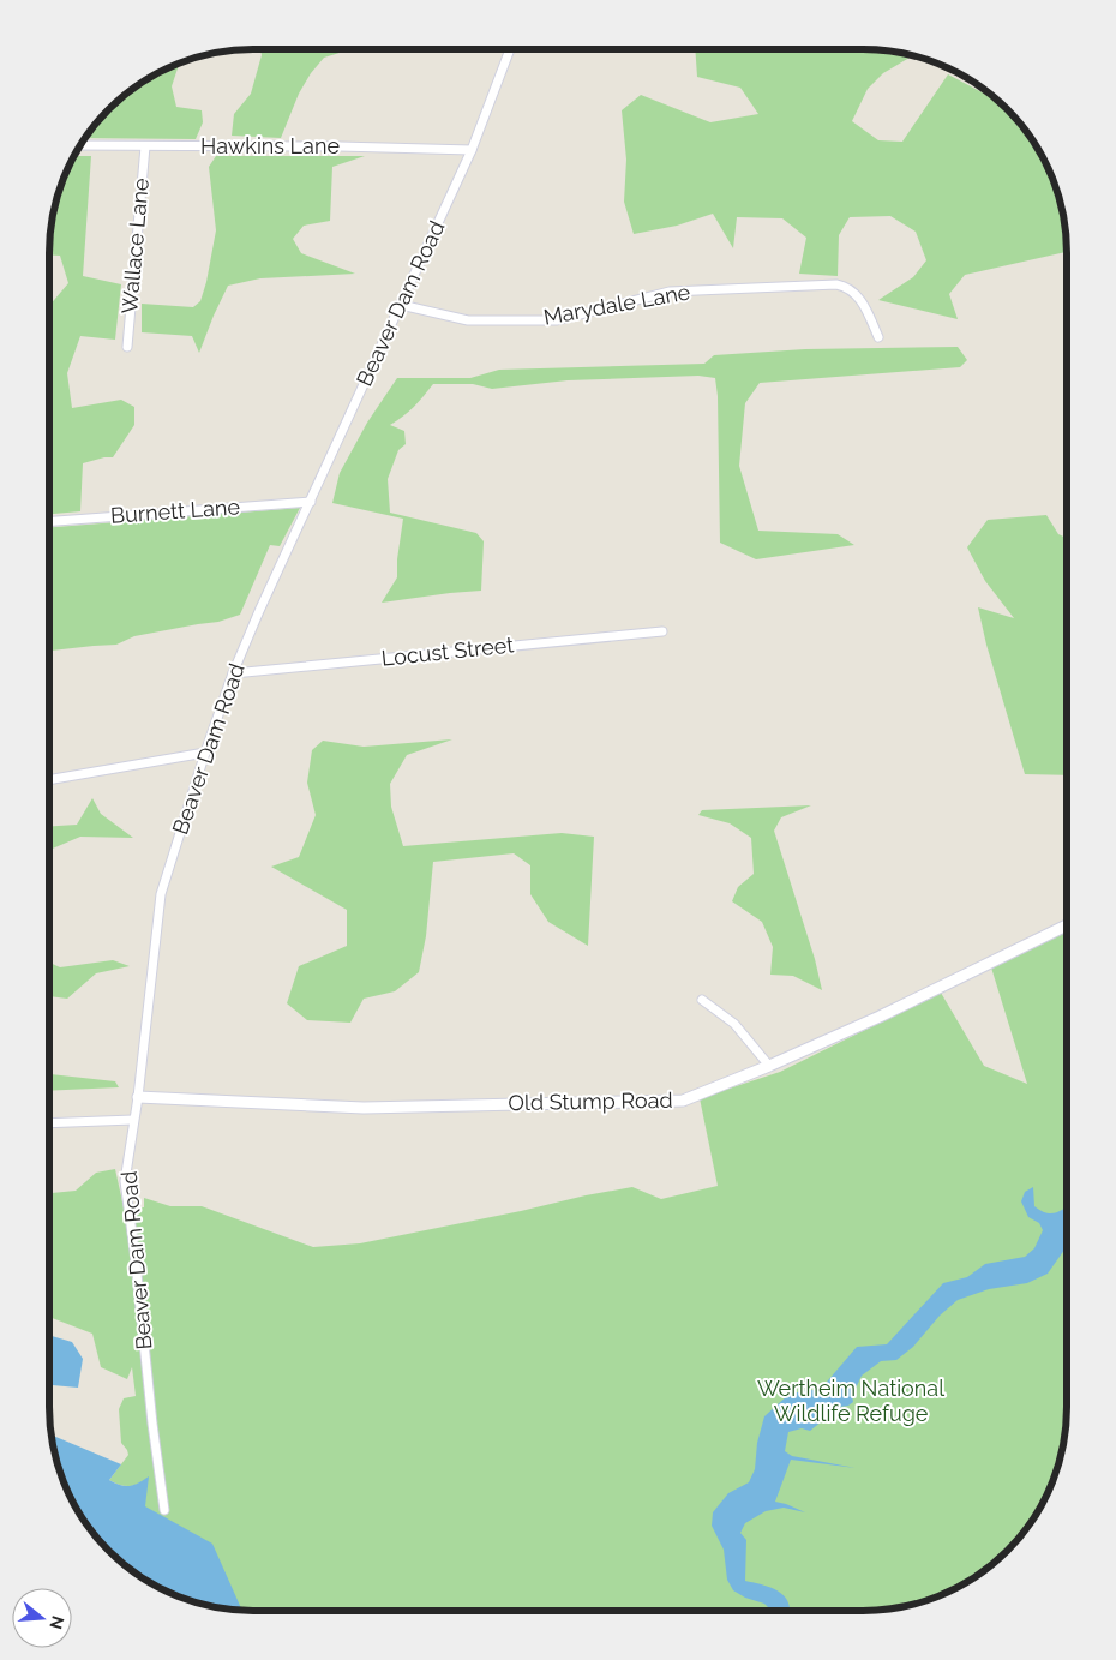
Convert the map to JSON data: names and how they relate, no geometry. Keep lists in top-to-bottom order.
{
  "streets": {
    "street": [
      "Hawkins Lane",
      "Wallace Lane",
      "Beaver Dam Road",
      "Marydale Lane",
      "Burnett Lane",
      "Locust Street",
      "Old Stump Road"
    ]
  },
  "crossings": [
    ["Hawkins Lane", "Wallace Lane"],
    ["Hawkins Lane", "Beaver Dam Road"],
    ["Beaver Dam Road", "Marydale Lane"],
    ["Beaver Dam Road", "Burnett Lane"],
    ["Beaver Dam Road", "Locust Street"],
    ["Beaver Dam Road", "Old Stump Road"]
  ],
  "parks": ["Wertheim National Wildlife Refuge"],
  "north": "right"
}
